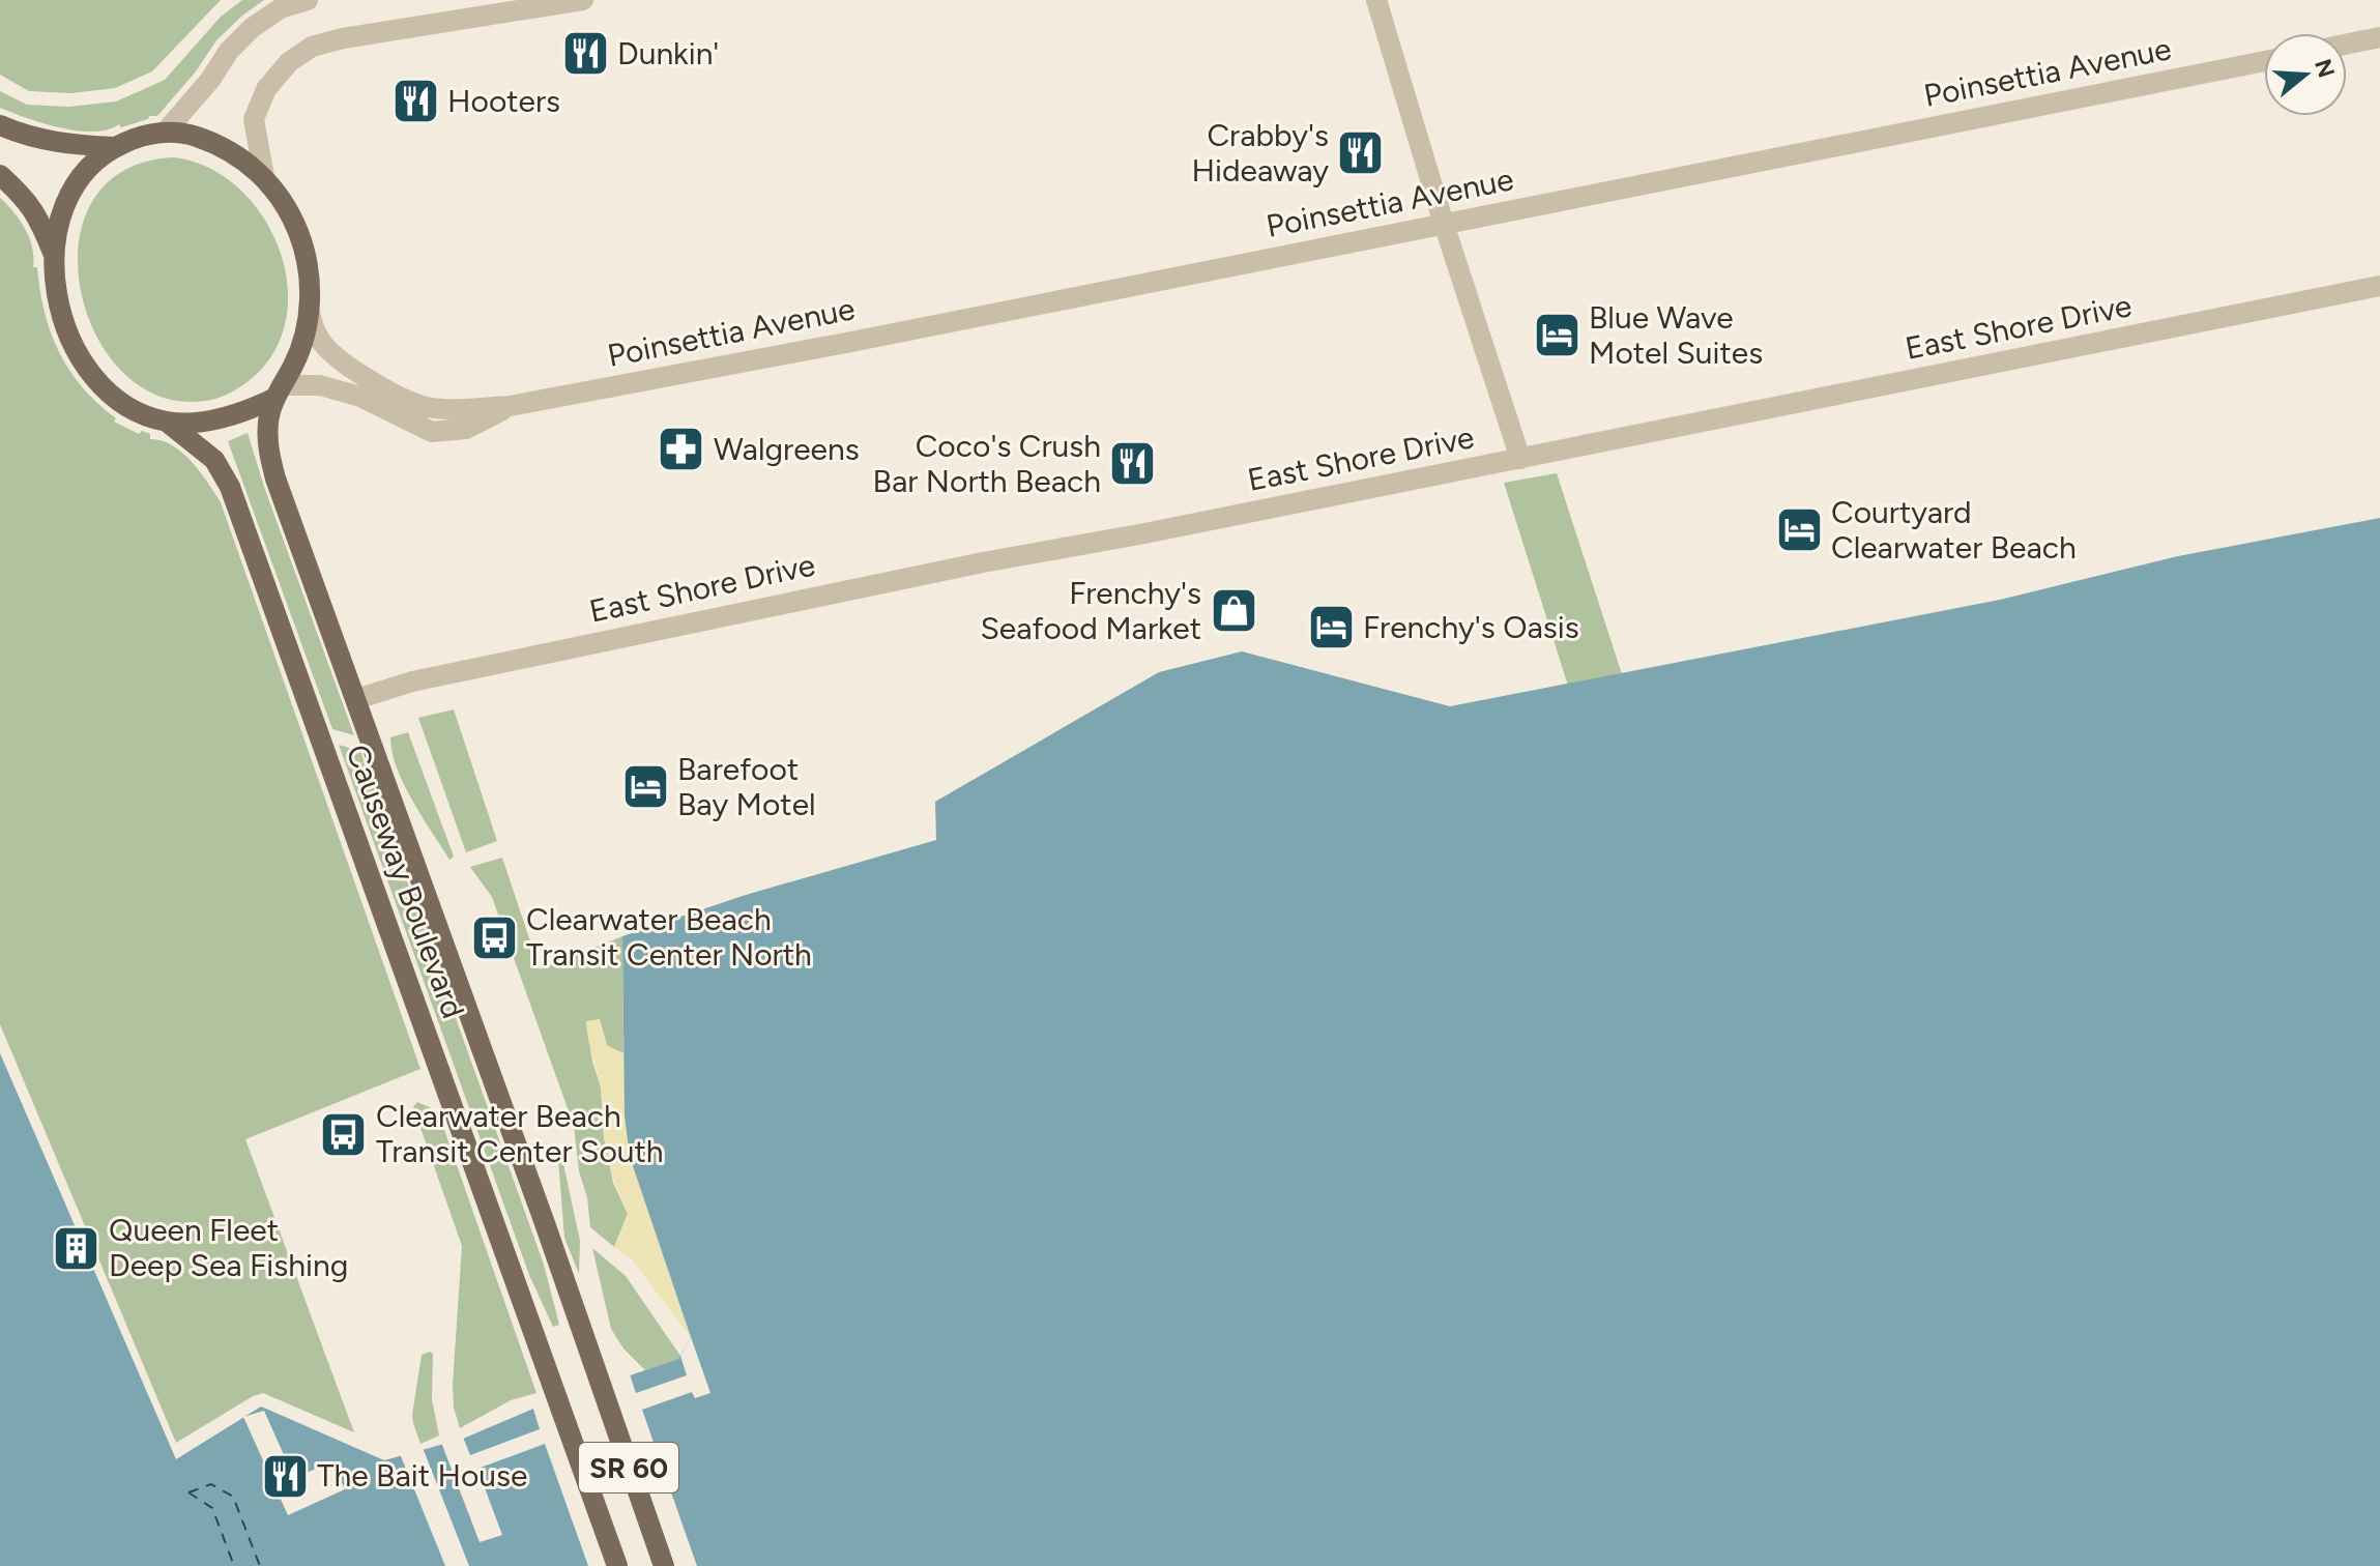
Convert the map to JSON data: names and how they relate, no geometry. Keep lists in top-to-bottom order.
{
  "streets": {
    "main road": ["Causeway Boulevard", "SR 60"],
    "street": ["Poinsettia Avenue", "East Shore Drive"]
  },
  "crossings": [
    ["Poinsettia Avenue", "Causeway Boulevard"],
    ["East Shore Drive", "Causeway Boulevard"]
  ],
  "places": {
    "restaurant": [
      "Dunkin'",
      "Hooters",
      "Crabby's Hideaway",
      "Coco's Crush Bar North Beach",
      "The Bait House"
    ],
    "hotel": [
      "Blue Wave Motel Suites",
      "Courtyard Clearwater Beach",
      "Frenchy's Oasis",
      "Barefoot Bay Motel"
    ],
    "pharmacy": ["Walgreens"],
    "shop": ["Frenchy's Seafood Market"],
    "bus stop": ["Clearwater Beach Transit Center North", "Clearwater Beach Transit Center South"],
    "building": ["Queen Fleet Deep Sea Fishing"]
  },
  "north": "right"
}
